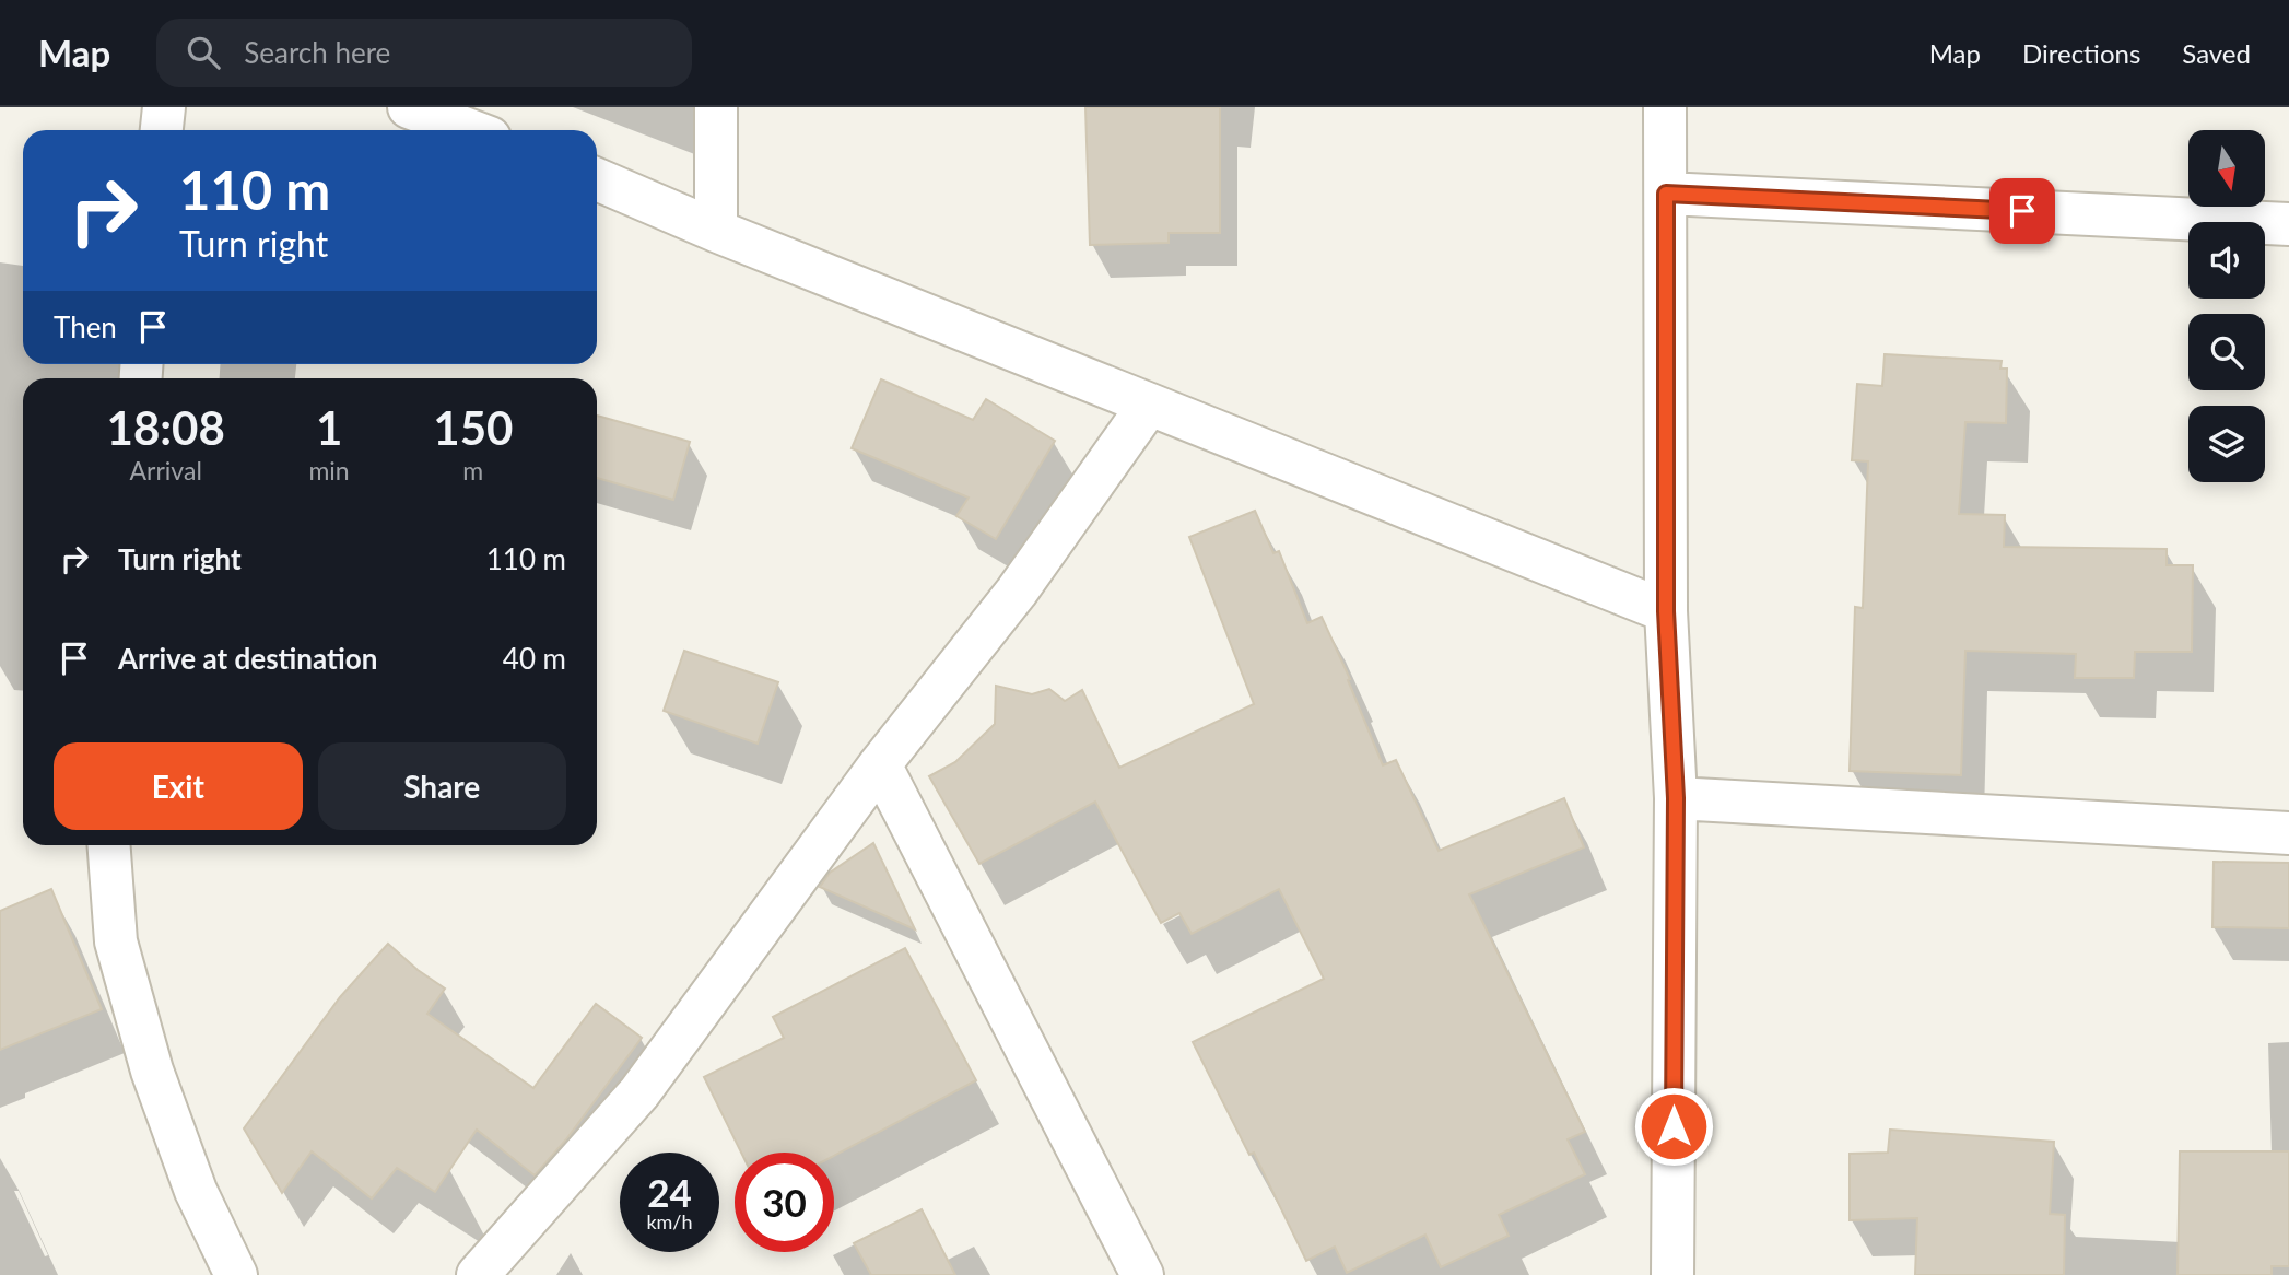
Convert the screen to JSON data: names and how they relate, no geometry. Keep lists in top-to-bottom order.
{
  "north": "bottom",
  "page": {
    "header": "Map",
    "search": "Search here",
    "nav": ["Map", "Directions", "Saved"],
    "turn": ["110 m", "Turn right"],
    "then": "Then",
    "eta": [
      "18:08",
      "Arrival",
      "1",
      "min",
      "150",
      "m"
    ],
    "list": [
      {
        "name": "Turn right",
        "value": "110 m"
      },
      {
        "name": "Arrive at destination",
        "value": "40 m"
      }
    ],
    "buttons": ["Exit", "Share"],
    "speed": "24 km/h",
    "limit": "30"
  }
}
